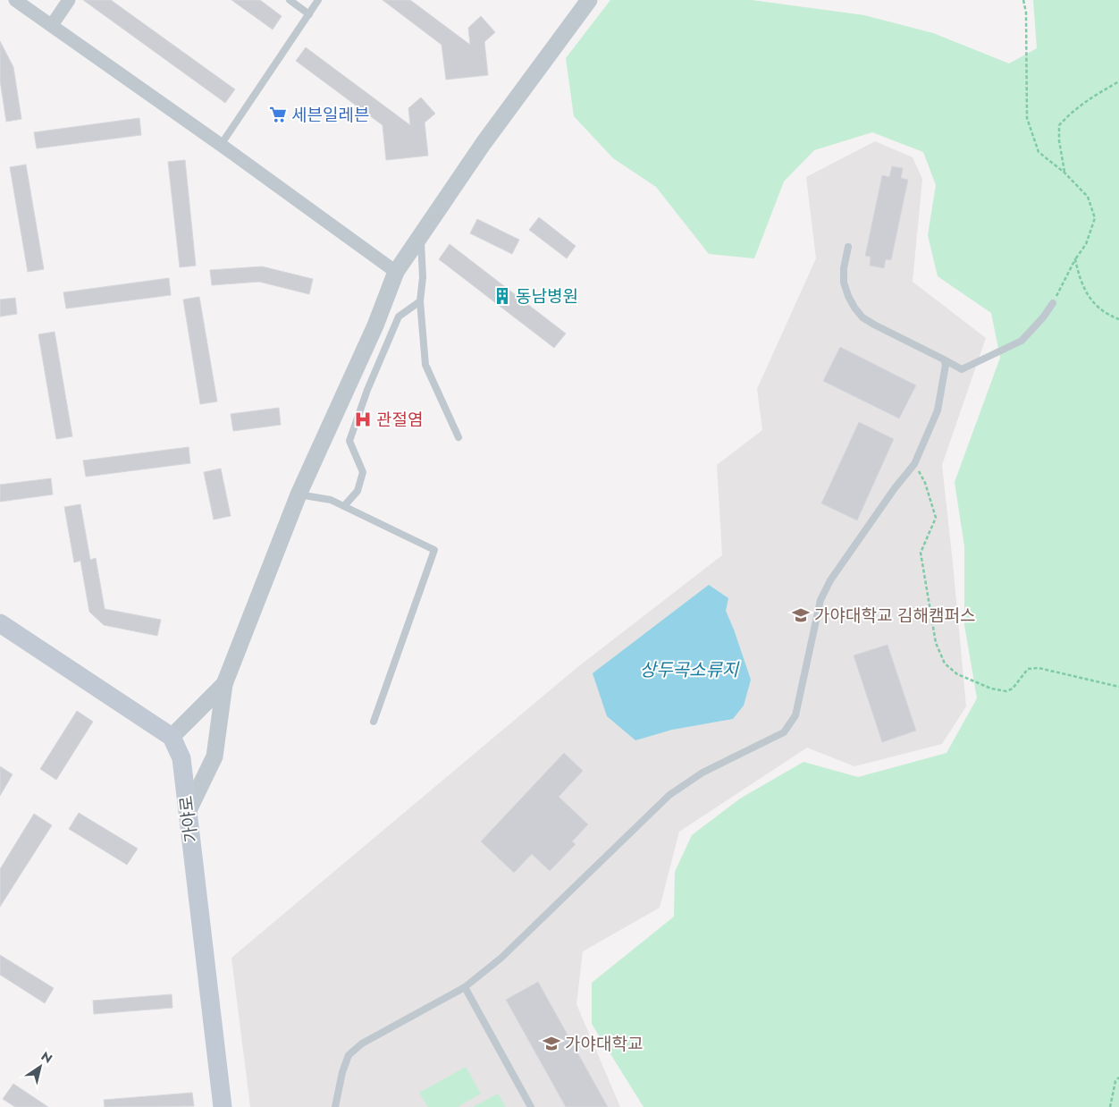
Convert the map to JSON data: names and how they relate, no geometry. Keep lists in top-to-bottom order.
{
  "streets": {
    "main road": ["가야로"]
  },
  "water": ["상두곡소류지"],
  "places": {
    "supermarket": ["세븐일레븐"],
    "building": ["동남병원"],
    "hospital": ["관절염"],
    "school or university": ["가야대학교 김해캠퍼스", "가야대학교"]
  },
  "north": "top right"
}
